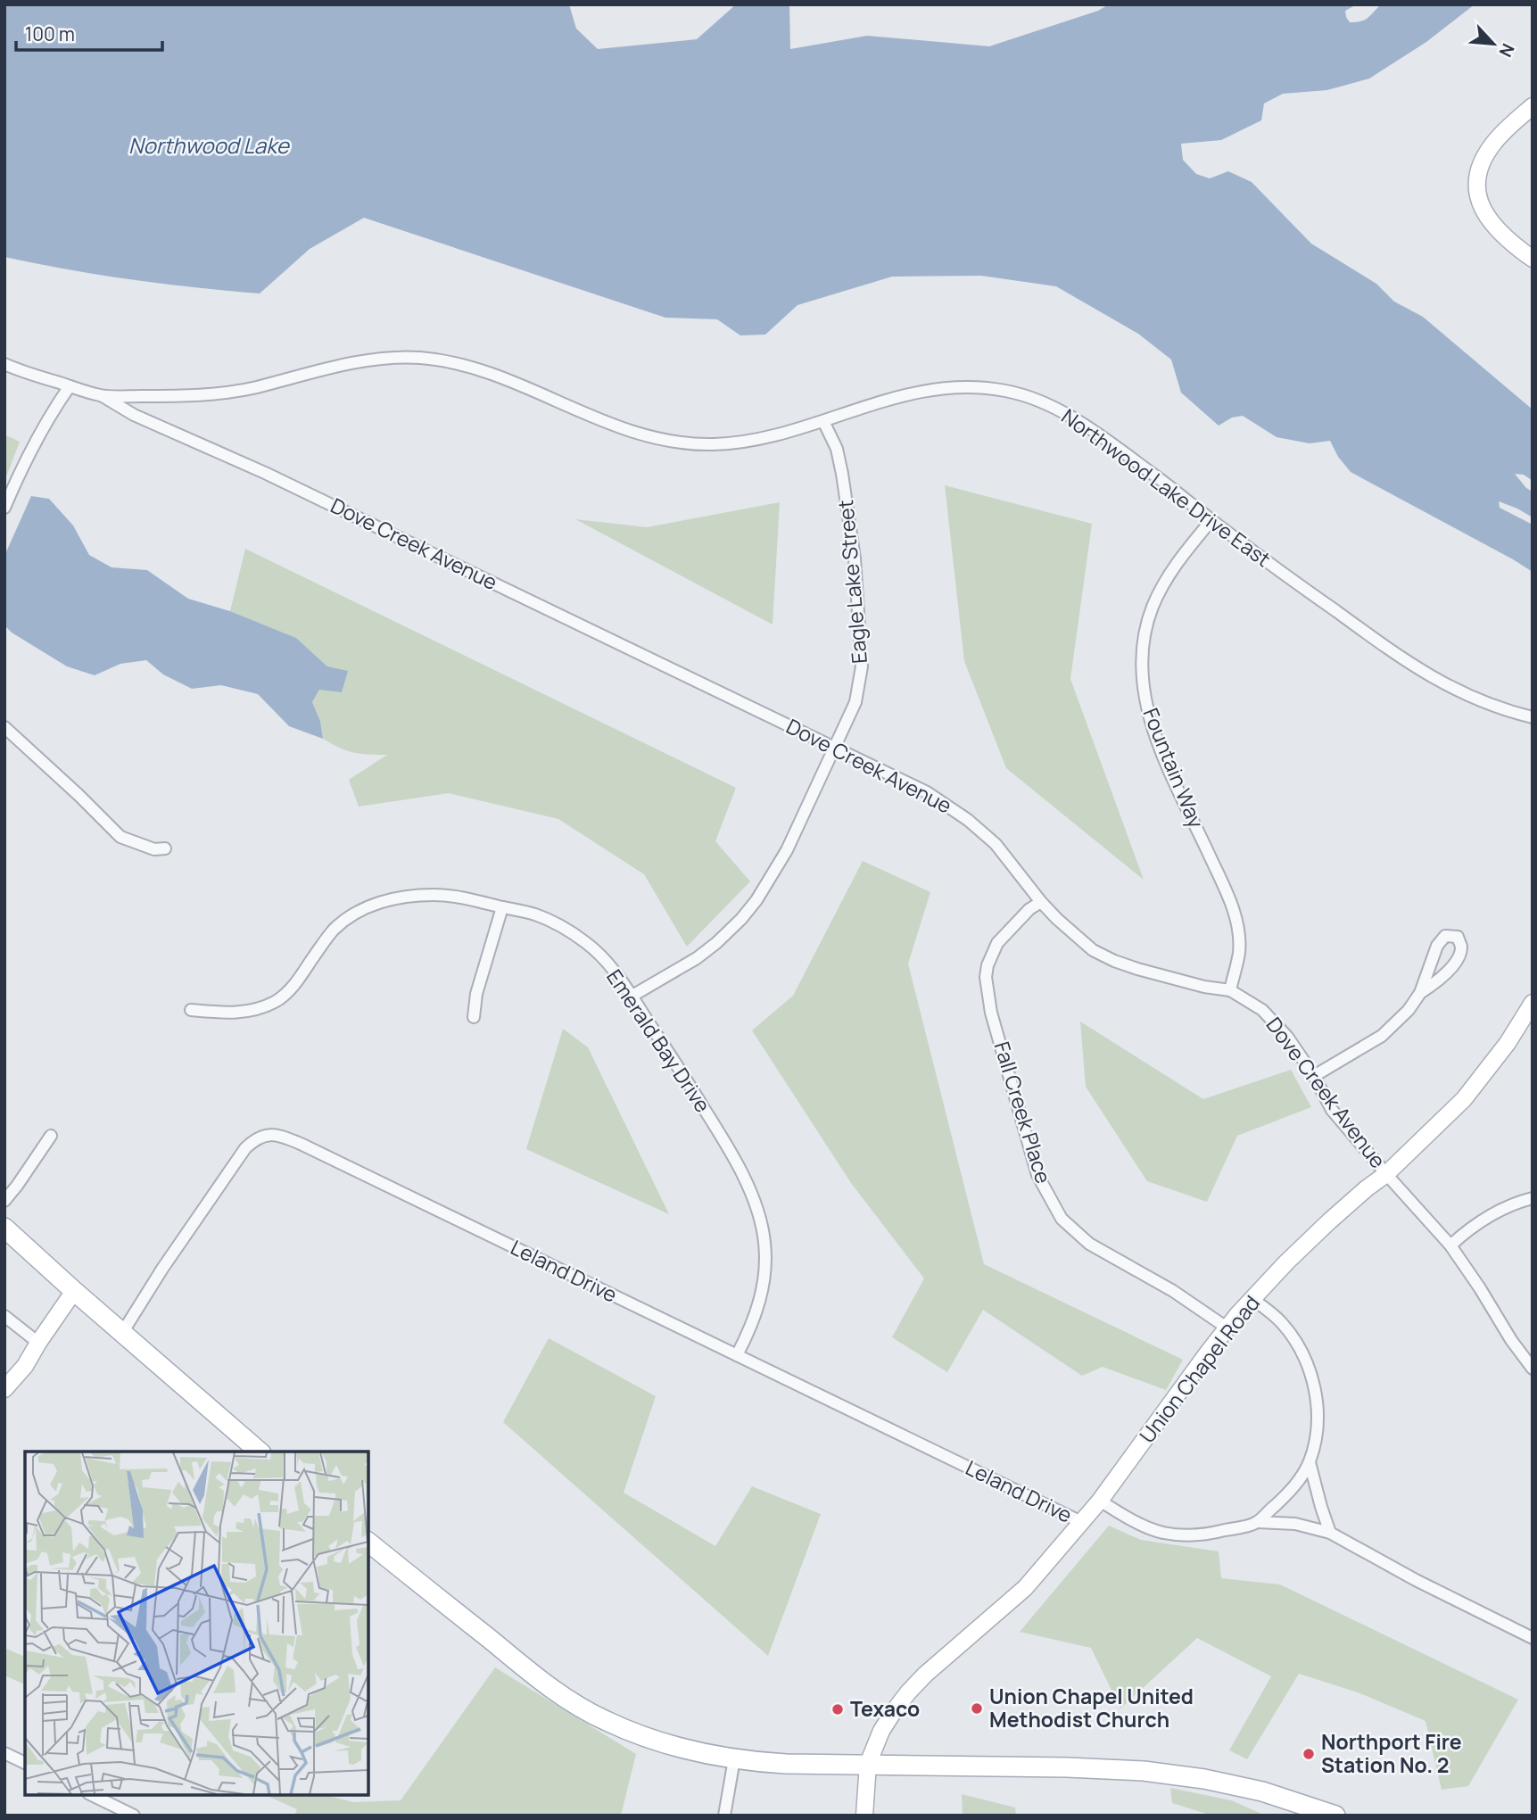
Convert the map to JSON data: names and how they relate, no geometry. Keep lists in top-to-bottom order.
{
  "streets": {
    "street": [
      "Northwood Lake Drive East",
      "Dove Creek Avenue",
      "Eagle Lake Street",
      "Fountain Way",
      "Emerald Bay Drive",
      "Fall Creek Place",
      "Leland Drive",
      "Union Chapel Road"
    ]
  },
  "crossings": [
    ["Northwood Lake Drive East", "Dove Creek Avenue"],
    ["Northwood Lake Drive East", "Eagle Lake Street"],
    ["Northwood Lake Drive East", "Fountain Way"],
    ["Dove Creek Avenue", "Eagle Lake Street"],
    ["Dove Creek Avenue", "Fountain Way"],
    ["Dove Creek Avenue", "Fall Creek Place"],
    ["Dove Creek Avenue", "Union Chapel Road"],
    ["Eagle Lake Street", "Emerald Bay Drive"],
    ["Emerald Bay Drive", "Leland Drive"],
    ["Fall Creek Place", "Union Chapel Road"],
    ["Leland Drive", "Union Chapel Road"]
  ],
  "water": ["Northwood Lake"],
  "places": ["Union Chapel United Methodist Church", "Texaco", "Northport Fire Station No. 2"],
  "scale_bar": "100 m",
  "north": "bottom right"
}
